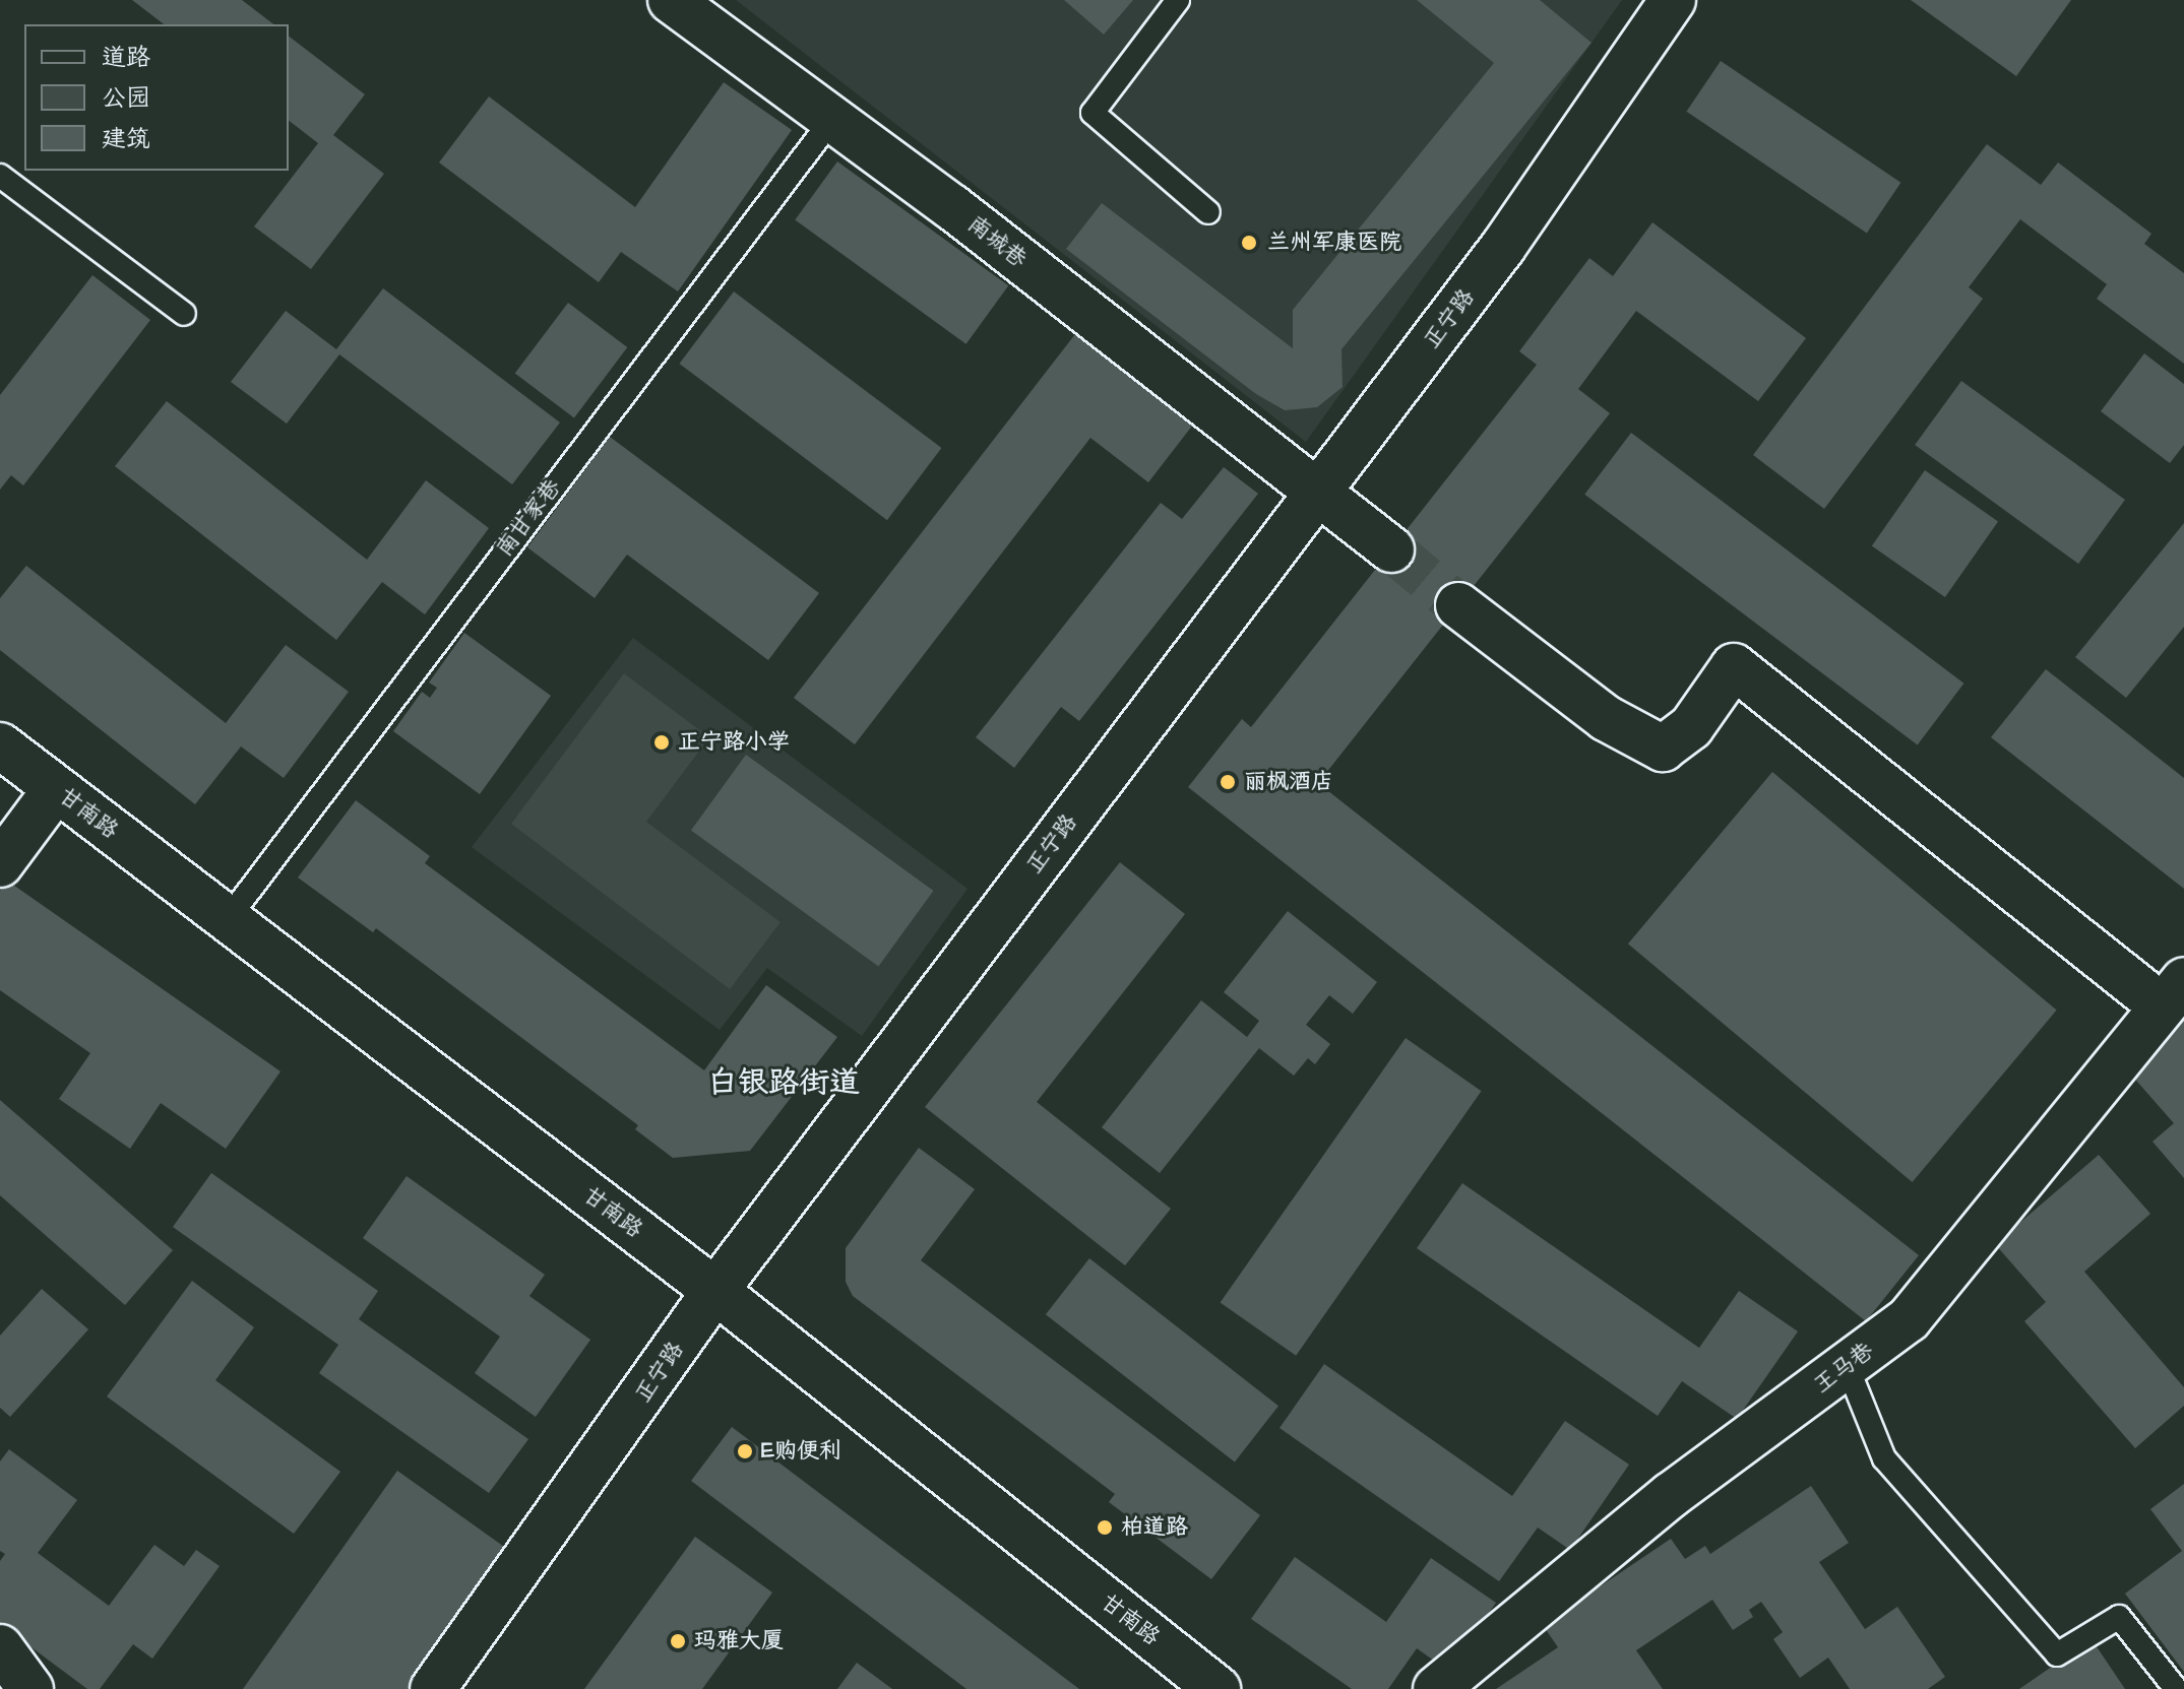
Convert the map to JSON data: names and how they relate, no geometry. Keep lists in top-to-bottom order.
{
  "streets": {
    "street": [
      "南城巷",
      "正宁路",
      "甘南路",
      "王马巷"
    ],
    "lane": ["南甘家巷"]
  },
  "crossings": [
    ["南城巷", "正宁路"],
    ["南城巷", "南甘家巷"],
    ["正宁路", "甘南路"],
    ["南甘家巷", "甘南路"]
  ],
  "districts": ["白银路街道"],
  "places": [
    "兰州军康医院",
    "正宁路小学",
    "丽枫酒店",
    "E购便利",
    "柏道路",
    "玛雅大厦"
  ],
  "legend": ["道路", "公园", "建筑"]
}
